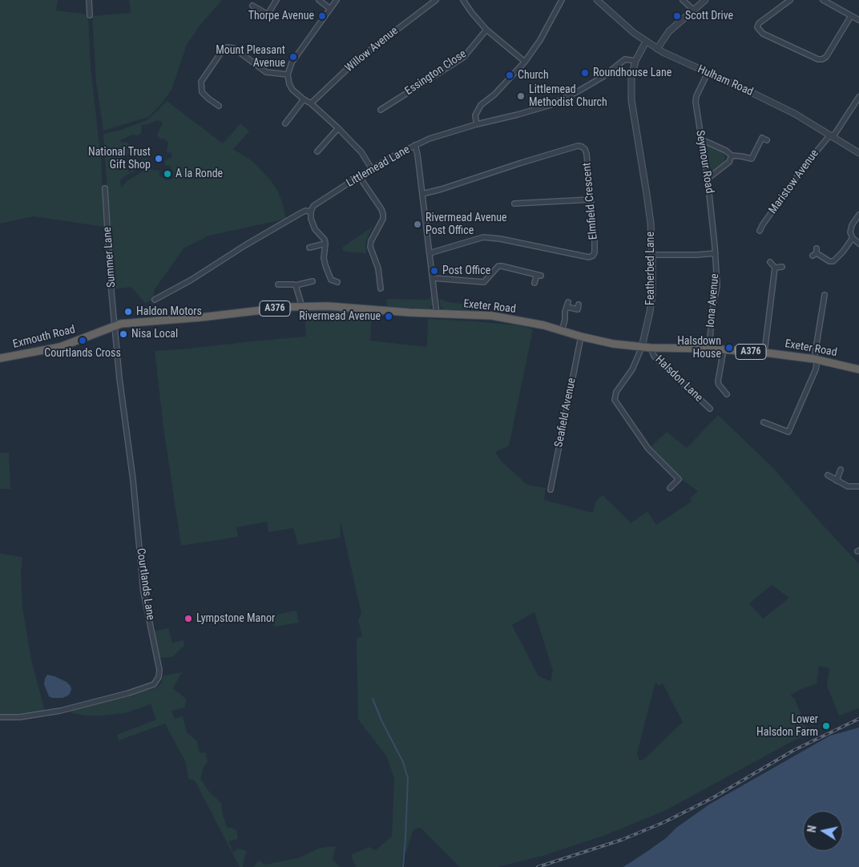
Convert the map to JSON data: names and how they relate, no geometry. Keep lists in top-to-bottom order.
{
  "streets": {
    "highway": ["Exeter Road", "A376", "Exmouth Road"],
    "street": [
      "Willow Avenue",
      "Essington Close",
      "Hulham Road",
      "Seymour Road",
      "Littlemead Lane",
      "Maristow Avenue",
      "Elmfield Crescent",
      "Summer Lane",
      "Featherbed Lane",
      "Iona Avenue",
      "Halsdon Lane",
      "Seafield Avenue",
      "Courtlands Lane"
    ]
  },
  "crossings": [
    ["Hulham Road", "Seymour Road"],
    ["Hulham Road", "Maristow Avenue"],
    ["Hulham Road", "Featherbed Lane"],
    ["Seymour Road", "Iona Avenue"],
    ["Summer Lane", "Exeter Road"],
    ["Summer Lane", "Exmouth Road"],
    ["Summer Lane", "Courtlands Lane"],
    ["Featherbed Lane", "Exeter Road"],
    ["Iona Avenue", "Exeter Road"],
    ["Exeter Road", "Exmouth Road"],
    ["Exeter Road", "Halsdon Lane"],
    ["Exeter Road", "Seafield Avenue"],
    ["Exeter Road", "Courtlands Lane"],
    ["Exmouth Road", "Courtlands Lane"]
  ],
  "places": [
    "Thorpe Avenue",
    "Scott Drive",
    "Mount Pleasant Avenue",
    "Roundhouse Lane",
    "Church",
    "Littlemead Methodist Church",
    "National Trust Gift Shop",
    "A la Ronde",
    "Rivermead Avenue Post Office",
    "Post Office",
    "Haldon Motors",
    "Rivermead Avenue",
    "Nisa Local",
    "Courtlands Cross",
    "Halsdown House",
    "Lympstone Manor",
    "Lower Halsdon Farm"
  ],
  "north": "left"
}
